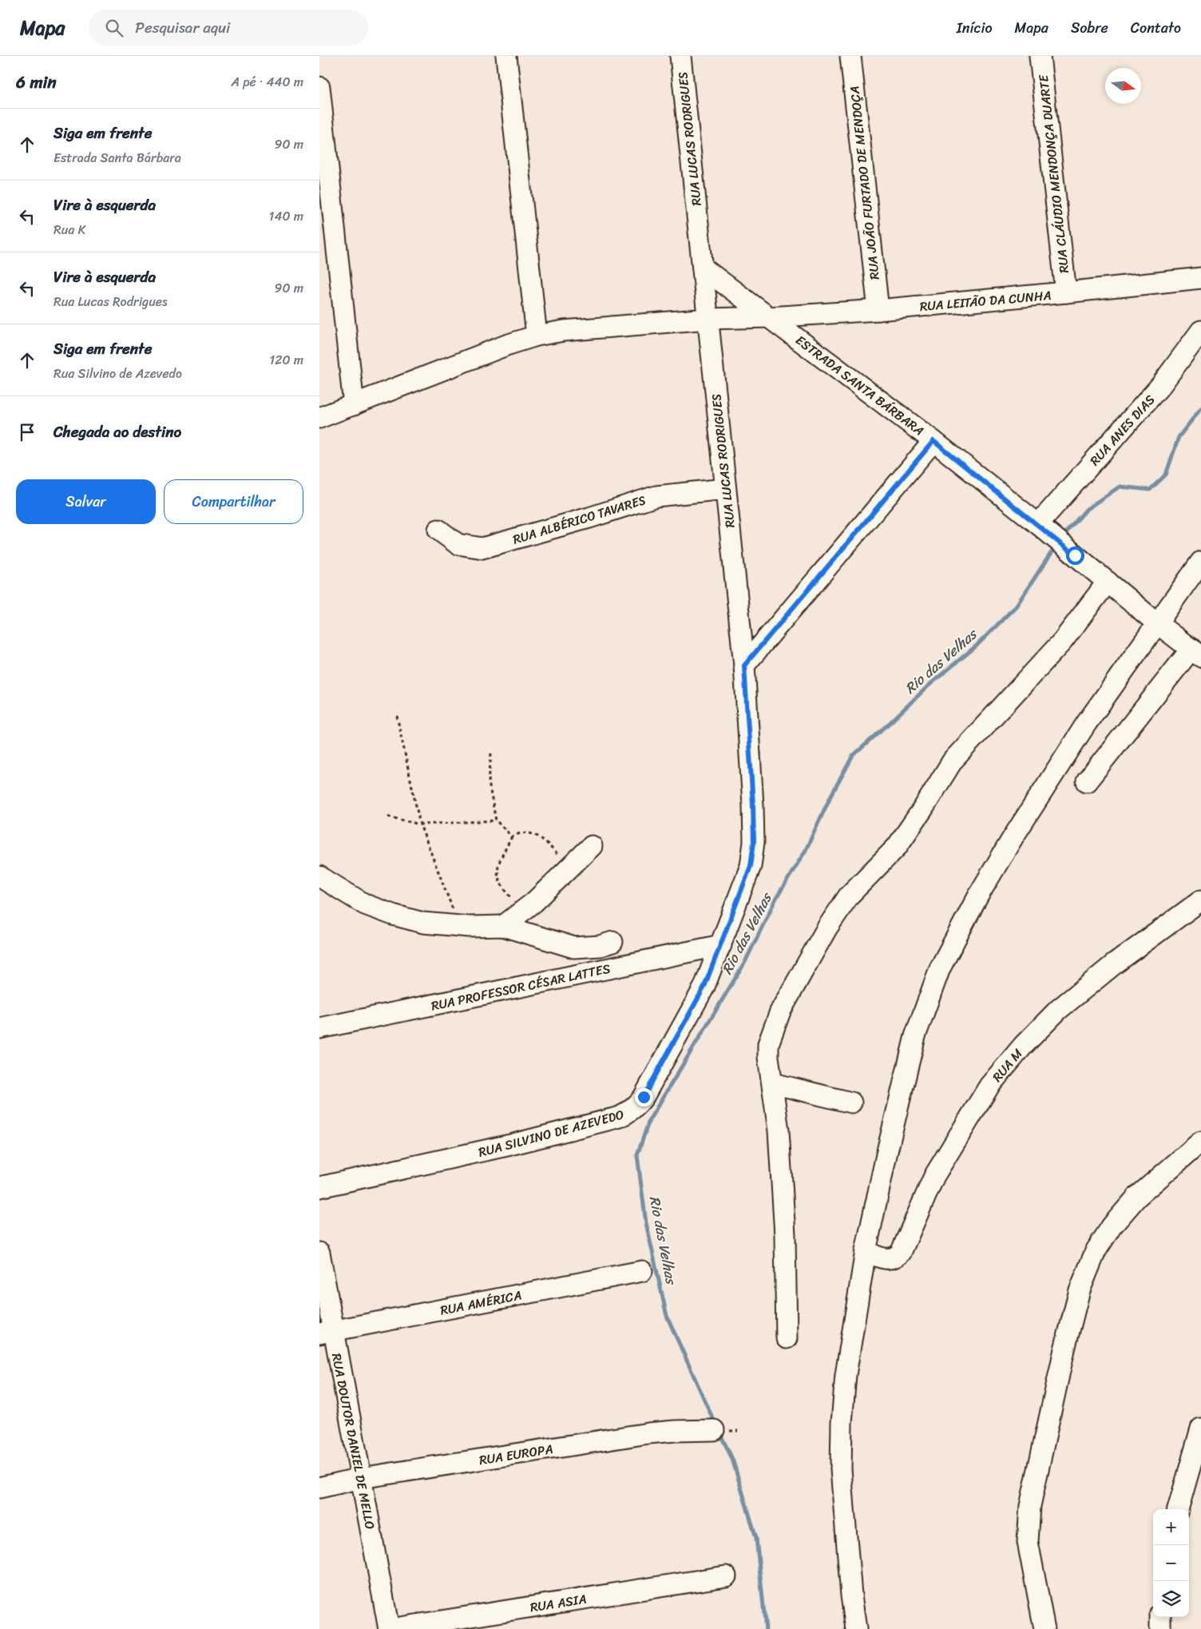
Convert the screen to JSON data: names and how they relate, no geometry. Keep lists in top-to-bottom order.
{
  "streets": {
    "street": [
      "RUA LUCAS RODRIGUES",
      "RUA CLÁUDIO MENDONÇA DUARTE",
      "RUA JOÃO FURTADO DE MENDOÇA",
      "RUA LEITÃO DA CUNHA",
      "ESTRADA SANTA BÁRBARA",
      "RUA ANES DIAS",
      "RUA ALBÉRICO TAVARES",
      "RUA PROFESSOR CÉSAR LATTES",
      "RUA M",
      "RUA SILVINO DE AZEVEDO",
      "RUA AMÉRICA",
      "RUA DOUTOR DANIEL DE MELLO",
      "RUA EUROPA",
      "RUA ASIA"
    ]
  },
  "crossings": [
    ["RUA LUCAS RODRIGUES", "RUA LEITÃO DA CUNHA"],
    ["RUA LUCAS RODRIGUES", "ESTRADA SANTA BÁRBARA"],
    ["RUA LUCAS RODRIGUES", "RUA ALBÉRICO TAVARES"],
    ["RUA LUCAS RODRIGUES", "RUA SILVINO DE AZEVEDO"],
    ["RUA CLÁUDIO MENDONÇA DUARTE", "RUA LEITÃO DA CUNHA"],
    ["RUA JOÃO FURTADO DE MENDOÇA", "RUA LEITÃO DA CUNHA"],
    ["RUA LEITÃO DA CUNHA", "ESTRADA SANTA BÁRBARA"],
    ["ESTRADA SANTA BÁRBARA", "RUA ANES DIAS"],
    ["RUA PROFESSOR CÉSAR LATTES", "RUA SILVINO DE AZEVEDO"],
    ["RUA AMÉRICA", "RUA DOUTOR DANIEL DE MELLO"],
    ["RUA DOUTOR DANIEL DE MELLO", "RUA EUROPA"],
    ["RUA DOUTOR DANIEL DE MELLO", "RUA ASIA"]
  ],
  "water": ["Rio das Velhas"],
  "north": "right",
  "page": {
    "header": "Mapa",
    "search": "Pesquisar aqui",
    "nav": [
      "Início",
      "Mapa",
      "Sobre",
      "Contato"
    ],
    "heading": ["6 min", "A pé · 440 m"],
    "list": [
      ["Siga em frente", "Estrada Santa Bárbara", "90 m"],
      ["Vire à esquerda", "Rua K", "140 m"],
      ["Vire à esquerda", "Rua Lucas Rodrigues", "90 m"],
      ["Siga em frente", "Rua Silvino de Azevedo", "120 m"],
      "Chegada ao destino"
    ],
    "buttons": ["Salvar", "Compartilhar"],
    "map_buttons": ["+", "−"]
  }
}
